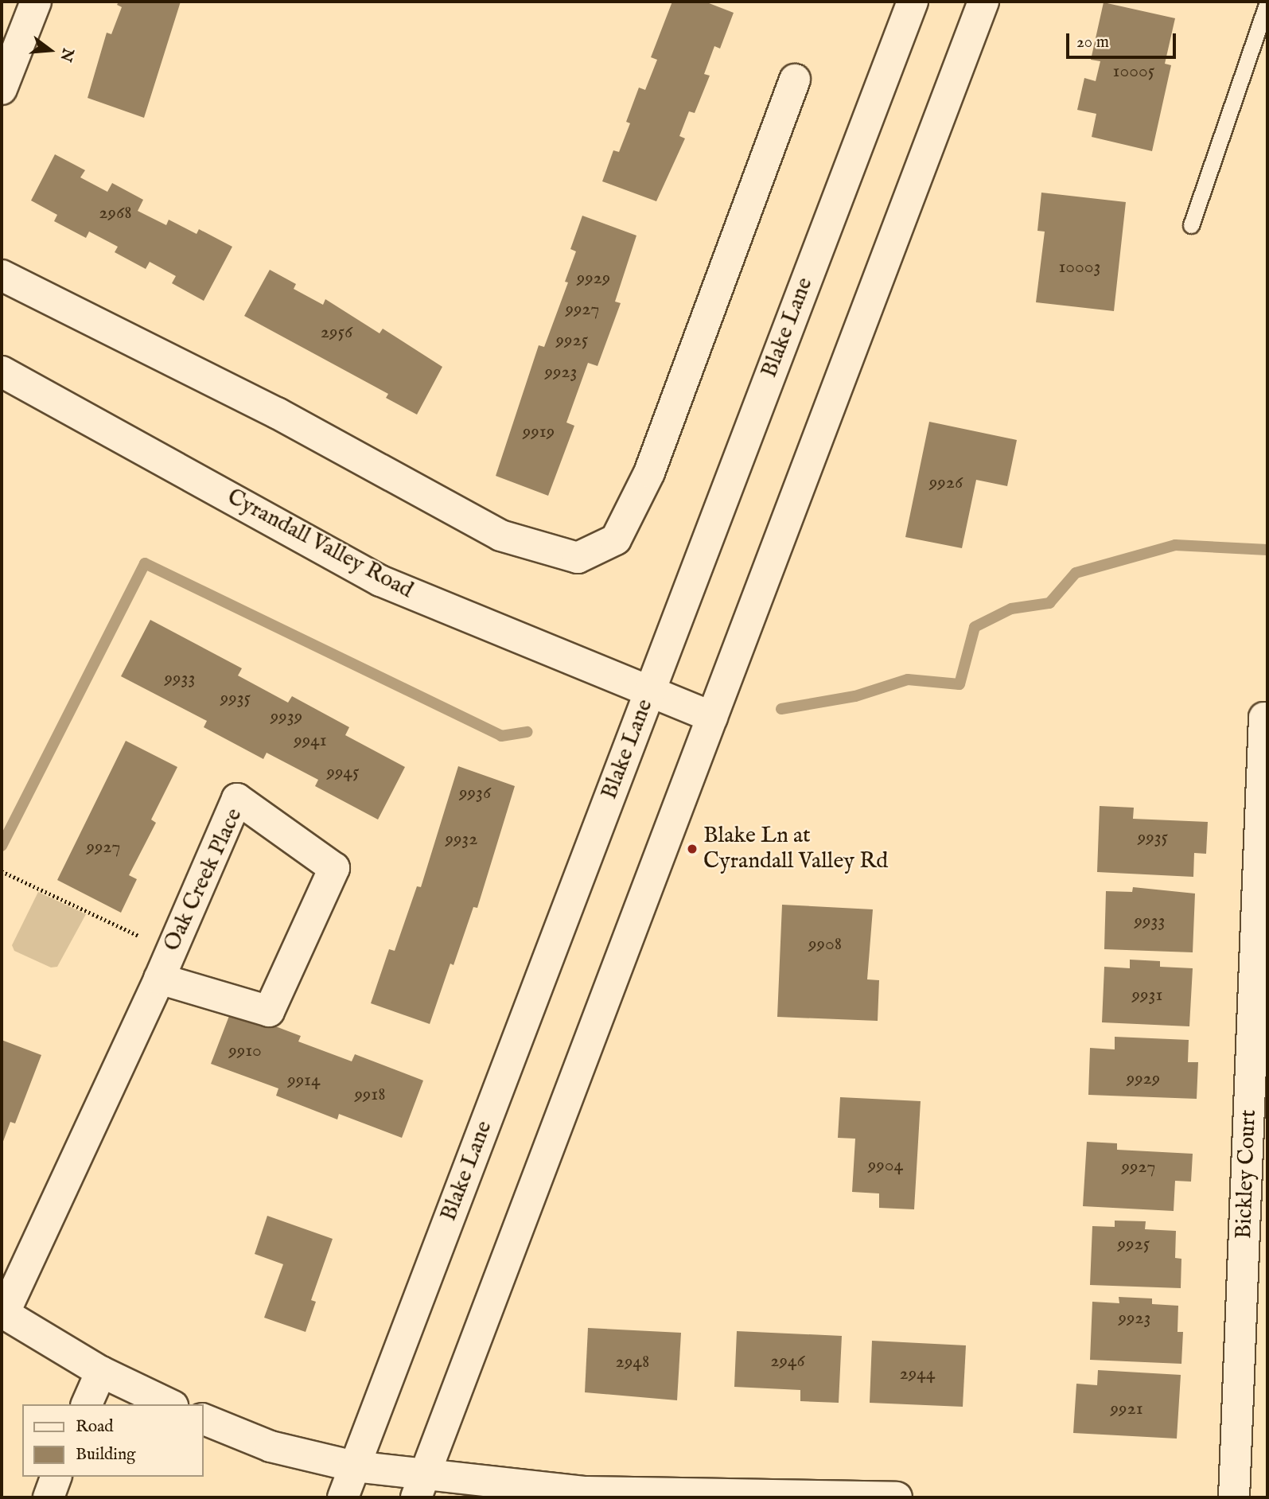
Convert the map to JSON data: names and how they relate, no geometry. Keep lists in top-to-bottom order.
{
  "streets": {
    "street": [
      "Blake Lane",
      "Cyrandall Valley Road",
      "Oak Creek Place",
      "Bickley Court"
    ]
  },
  "crossings": [
    ["Blake Lane", "Cyrandall Valley Road"]
  ],
  "places": ["Blake Ln at Cyrandall Valley Rd"],
  "house_numbers": [
    "10005",
    "2968",
    "10003",
    "9929",
    "9927",
    "2956",
    "9925",
    "9923",
    "9919",
    "9926",
    "9933",
    "9935",
    "9939",
    "9941",
    "9945",
    "9936",
    "9935",
    "9932",
    "9927",
    "9933",
    "9908",
    "9931",
    "9910",
    "9929",
    "9914",
    "9918",
    "9904",
    "9927",
    "9925",
    "9923",
    "2946",
    "2948",
    "2944",
    "9921"
  ],
  "legend": ["Road", "Building"],
  "scale_bar": "20 m",
  "north": "right"
}
